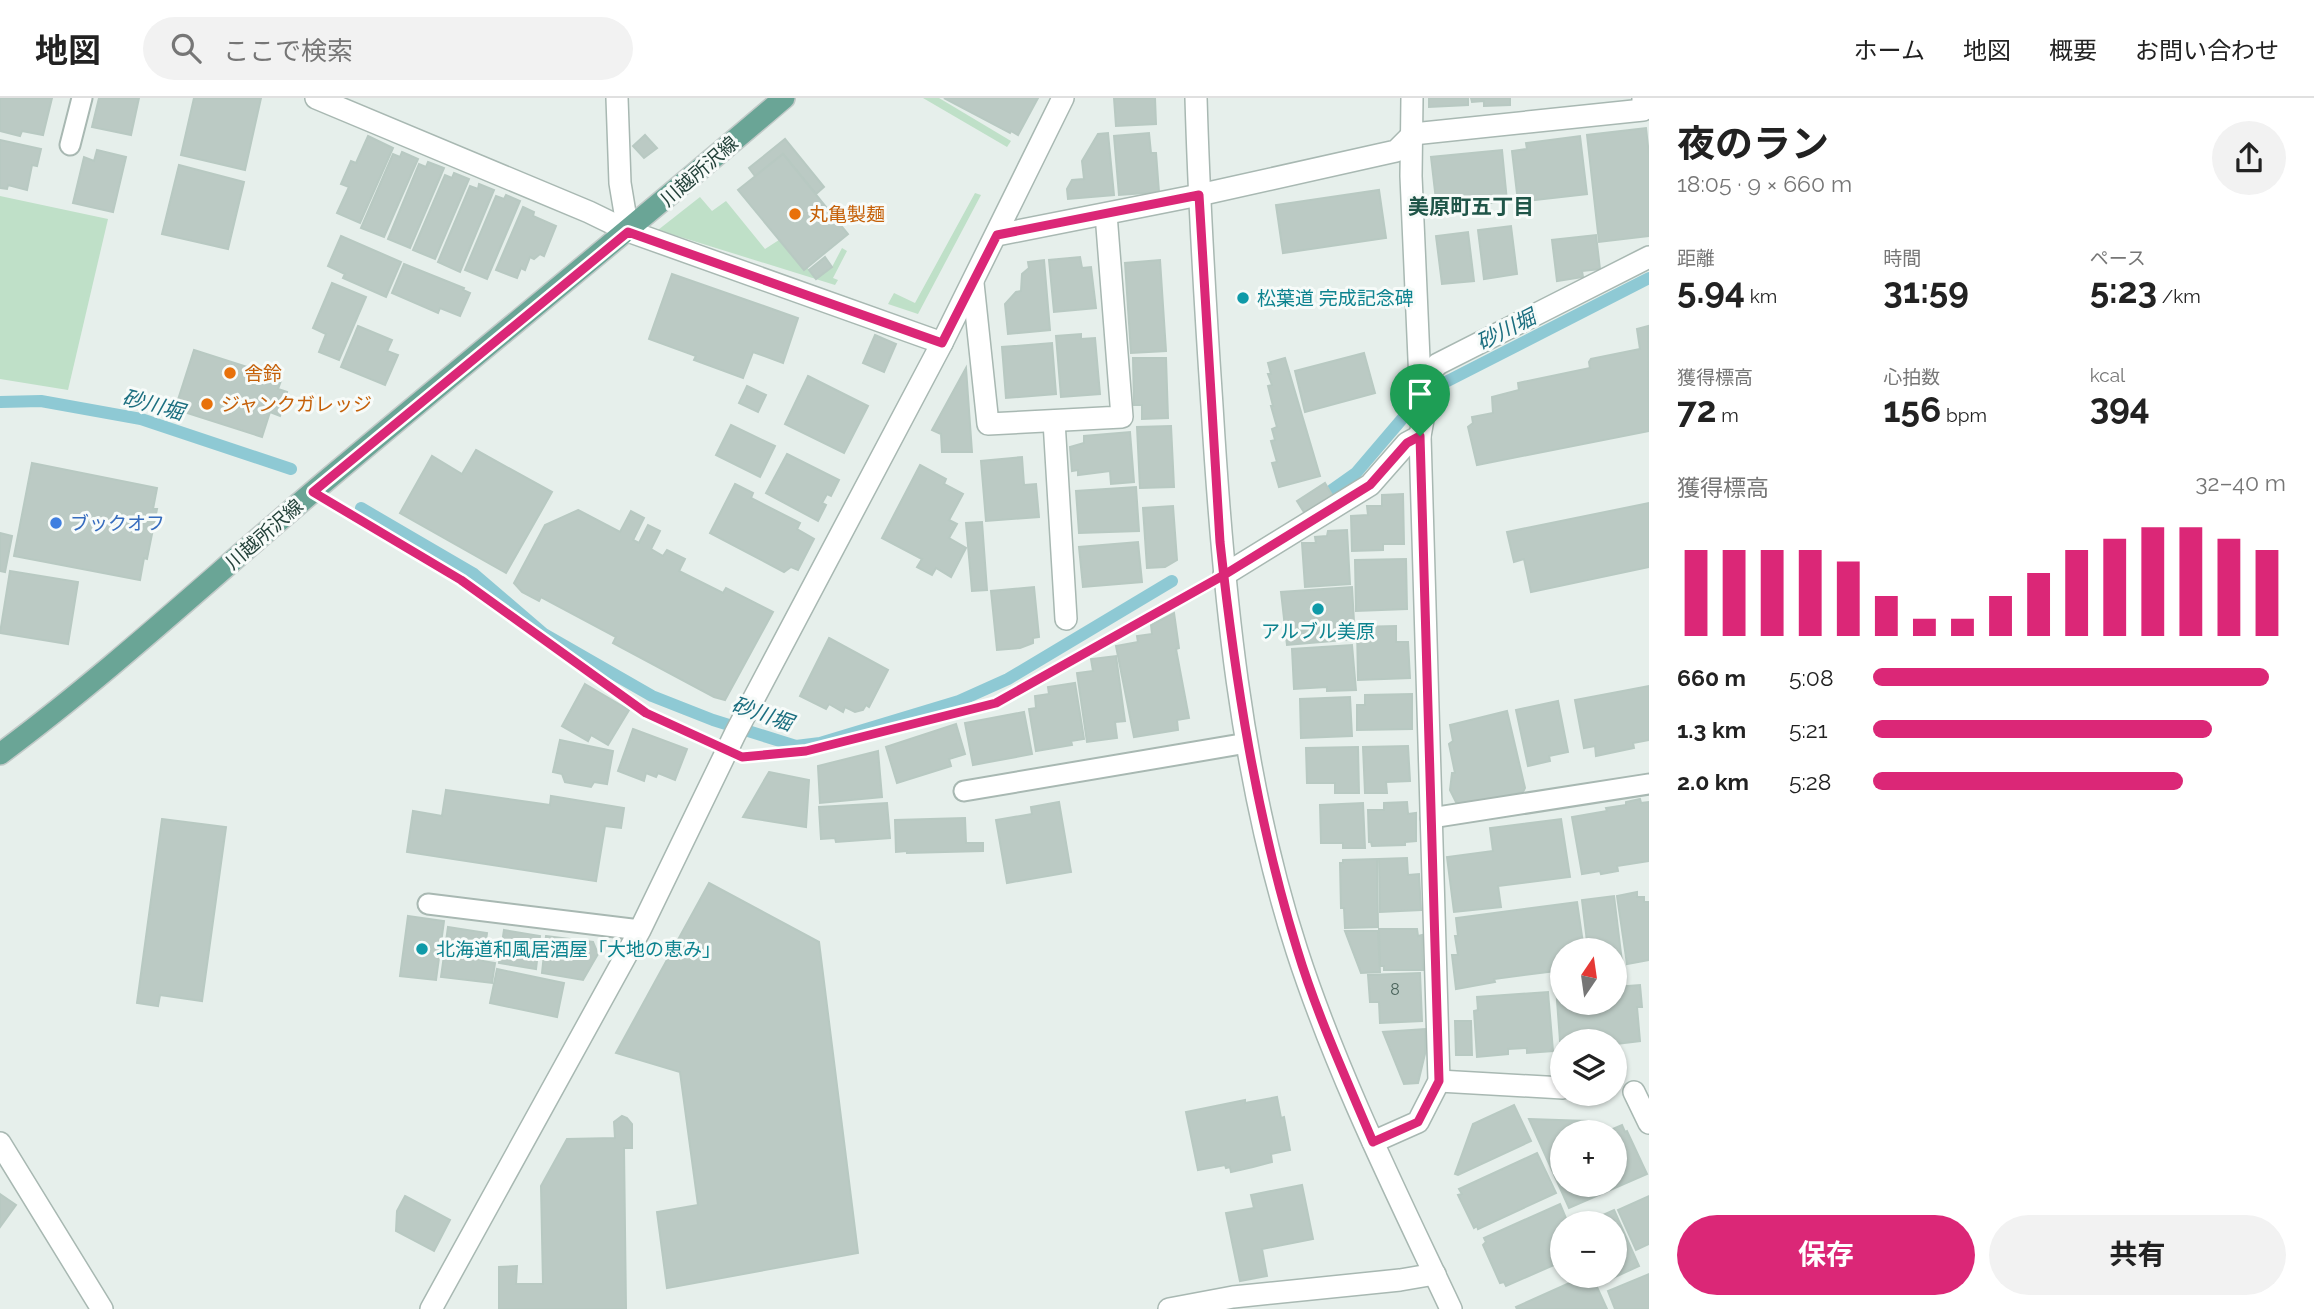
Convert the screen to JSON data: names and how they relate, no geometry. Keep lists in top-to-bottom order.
{
  "streets": {
    "main road": ["川越所沢線"]
  },
  "districts": ["美原町五丁目"],
  "water": ["砂川堀"],
  "places": [
    "丸亀製麺",
    "松葉道 完成記念碑",
    "舎鈴",
    "ジャンクガレッジ",
    "ブックオフ",
    "アルブル美原",
    "北海道和風居酒屋「大地の恵み」"
  ],
  "house_numbers": ["8"],
  "north": "top",
  "page": {
    "header": "地図",
    "search": "ここで検索",
    "nav": [
      "ホーム",
      "地図",
      "概要",
      "お問い合わせ"
    ],
    "heading": ["夜のラン", "18:05 · 9 × 660 m"],
    "stats": [
      ["距離", "5.94 km"],
      ["時間", "31:59"],
      ["ペース", "5:23 /km"],
      ["獲得標高", "72 m"],
      ["心拍数", "156 bpm"],
      ["kcal", "394"]
    ],
    "chart": ["獲得標高", "32–40 m"],
    "list": [
      {
        "name": "660 m",
        "note": "5:08"
      },
      {
        "name": "1.3 km",
        "note": "5:21"
      },
      {
        "name": "2.0 km",
        "note": "5:28"
      }
    ],
    "map_buttons": ["+", "−"],
    "buttons": ["保存", "共有"]
  }
}
